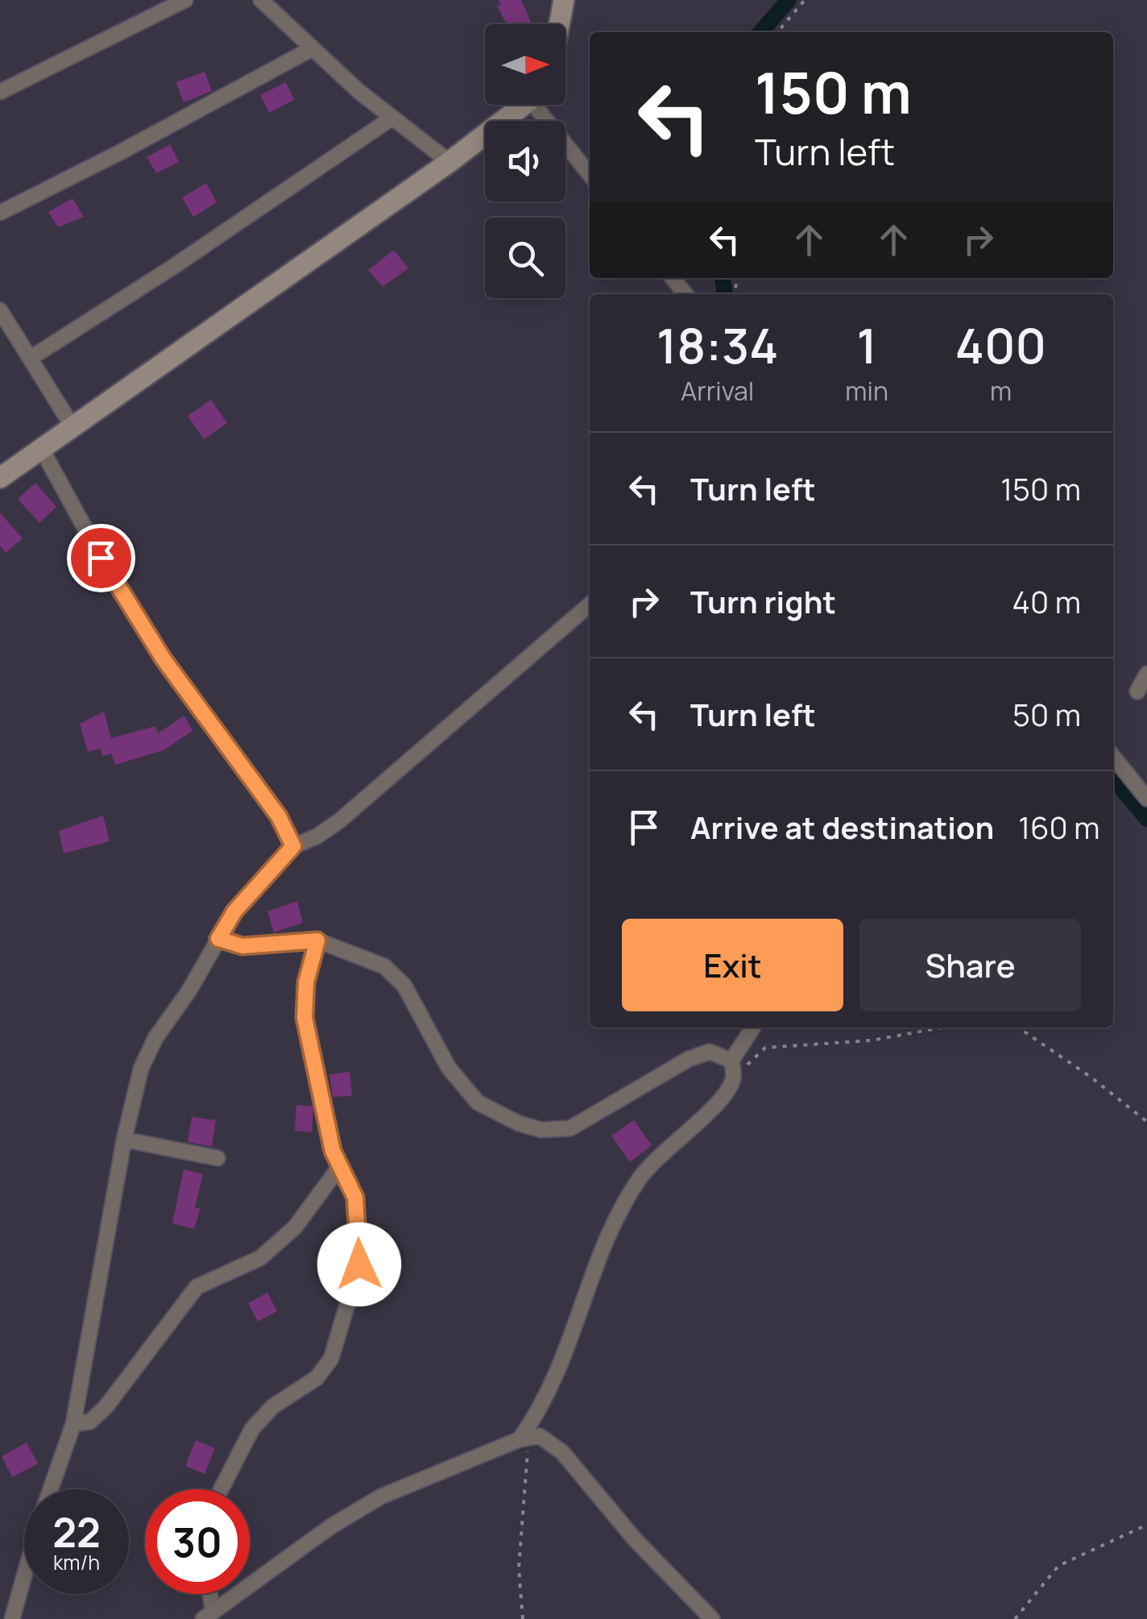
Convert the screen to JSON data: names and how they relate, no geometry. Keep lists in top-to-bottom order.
{
  "north": "right",
  "page": {
    "turn": ["150 m", "Turn left"],
    "eta": [
      "18:34",
      "Arrival",
      "1",
      "min",
      "400",
      "m"
    ],
    "list": [
      {
        "name": "Turn left",
        "value": "150 m"
      },
      {
        "name": "Turn right",
        "value": "40 m"
      },
      {
        "name": "Turn left",
        "value": "50 m"
      },
      {
        "name": "Arrive at destination",
        "value": "160 m"
      }
    ],
    "buttons": ["Exit", "Share"],
    "speed": "22 km/h",
    "limit": "30"
  }
}
